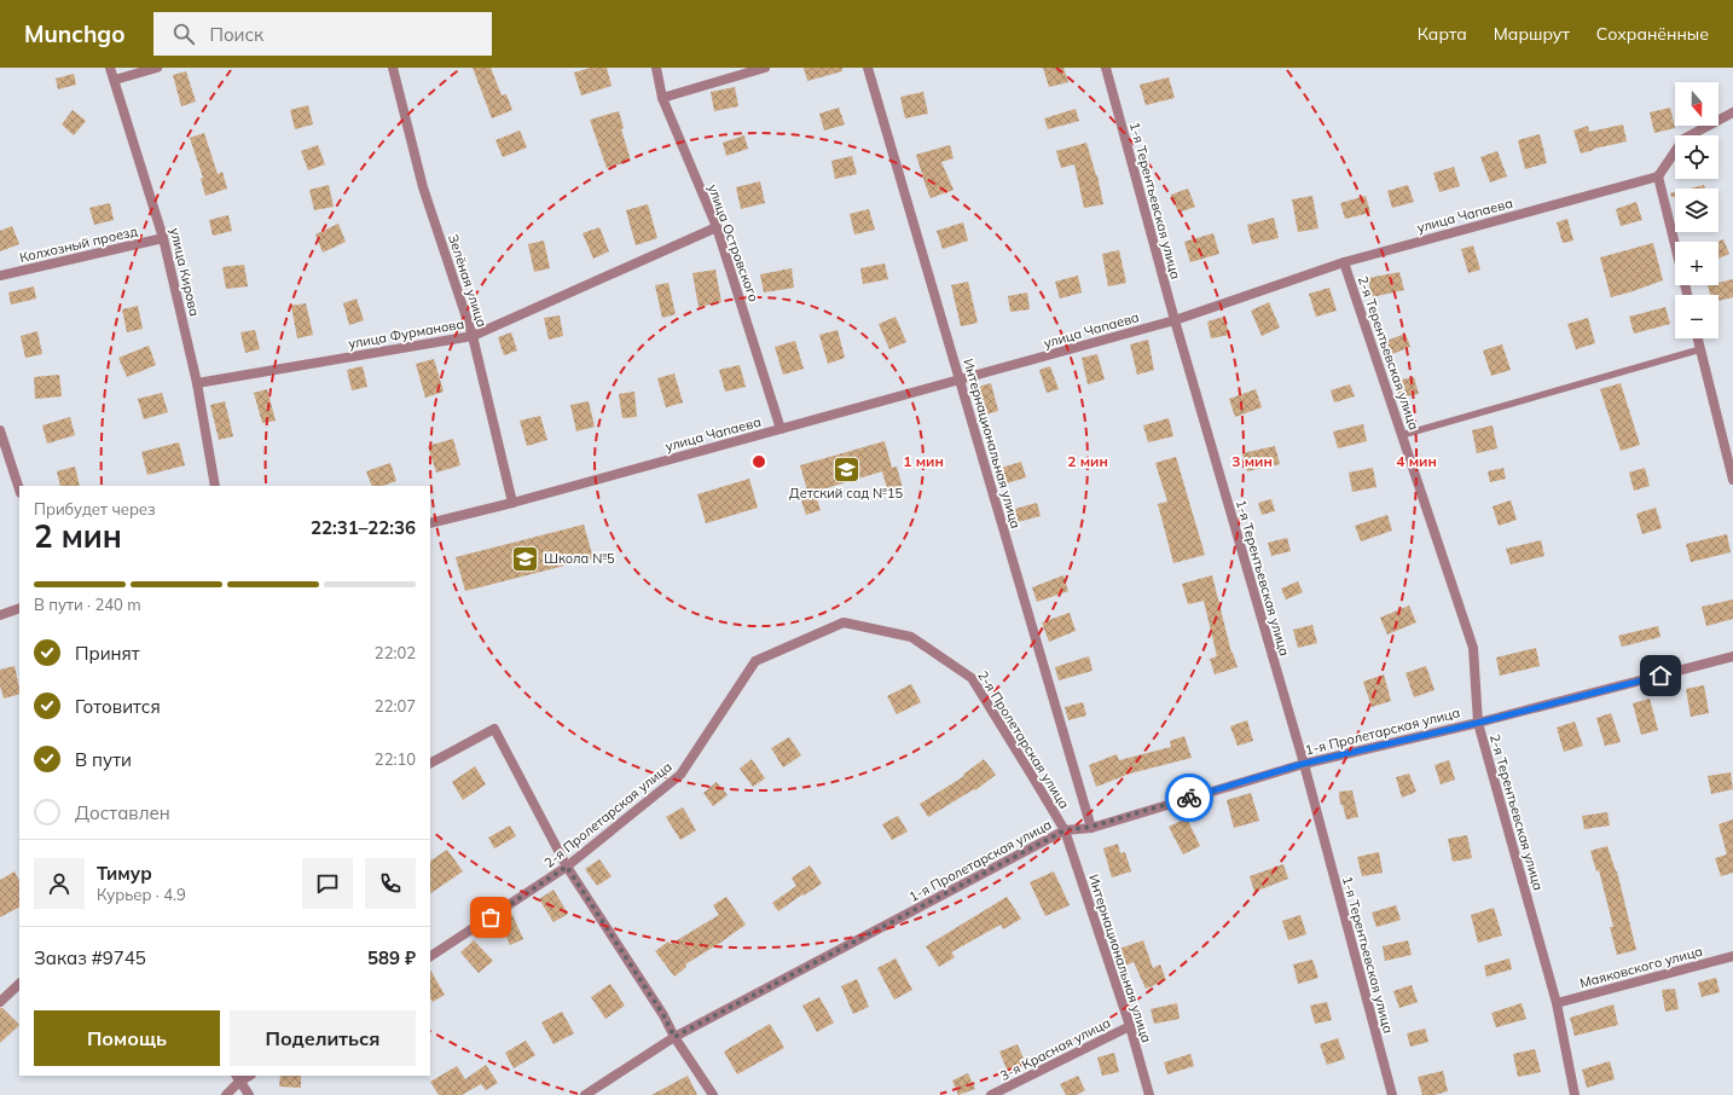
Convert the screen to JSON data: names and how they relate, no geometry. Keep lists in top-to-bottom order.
{
  "streets": {
    "street": [
      "1-я Терентьевская улица",
      "улица Чапаева",
      "улица Островского",
      "Колхозный проезд",
      "улица Кирова",
      "Зелёная улица",
      "улица Фурманова",
      "2-я Терентьевская улица",
      "Интернациональная улица",
      "1-я Пролетарская улица",
      "2-я Пролетарская улица",
      "Маяковского улица",
      "3-я Красная улица"
    ]
  },
  "crossings": [
    ["1-я Терентьевская улица", "улица Чапаева"],
    ["1-я Терентьевская улица", "1-я Пролетарская улица"],
    ["улица Чапаева", "улица Островского"],
    ["улица Чапаева", "Зелёная улица"],
    ["улица Чапаева", "2-я Терентьевская улица"],
    ["улица Чапаева", "Интернациональная улица"],
    ["улица Островского", "улица Фурманова"],
    ["Колхозный проезд", "улица Кирова"],
    ["улица Кирова", "улица Фурманова"],
    ["Зелёная улица", "улица Фурманова"],
    ["2-я Терентьевская улица", "1-я Пролетарская улица"],
    ["2-я Терентьевская улица", "Маяковского улица"],
    ["Интернациональная улица", "1-я Пролетарская улица"],
    ["Интернациональная улица", "2-я Пролетарская улица"],
    ["Интернациональная улица", "3-я Красная улица"],
    ["1-я Пролетарская улица", "2-я Пролетарская улица"]
  ],
  "places": {
    "school or university": ["Детский сад №15", "Школа №5"]
  },
  "north": "bottom",
  "page": {
    "header": "Munchgo",
    "search": "Поиск",
    "nav": ["Карта", "Маршрут", "Сохранённые"],
    "map_buttons": ["+", "−"],
    "heading": ["2 мин", "Прибудет через", "22:31–22:36"],
    "panel": [
      "Тимур",
      "Курьер · 4.9",
      "Заказ #9745",
      "589 ₽"
    ],
    "bar": "В пути · 240 m",
    "list": [
      ["Принят", "22:02"],
      ["Готовится", "22:07"],
      ["В пути", "22:10"],
      "Доставлен"
    ],
    "buttons": ["Помощь", "Поделиться"]
  },
  "rings": [
    "1 мин",
    "2 мин",
    "3 мин",
    "4 мин"
  ]
}
